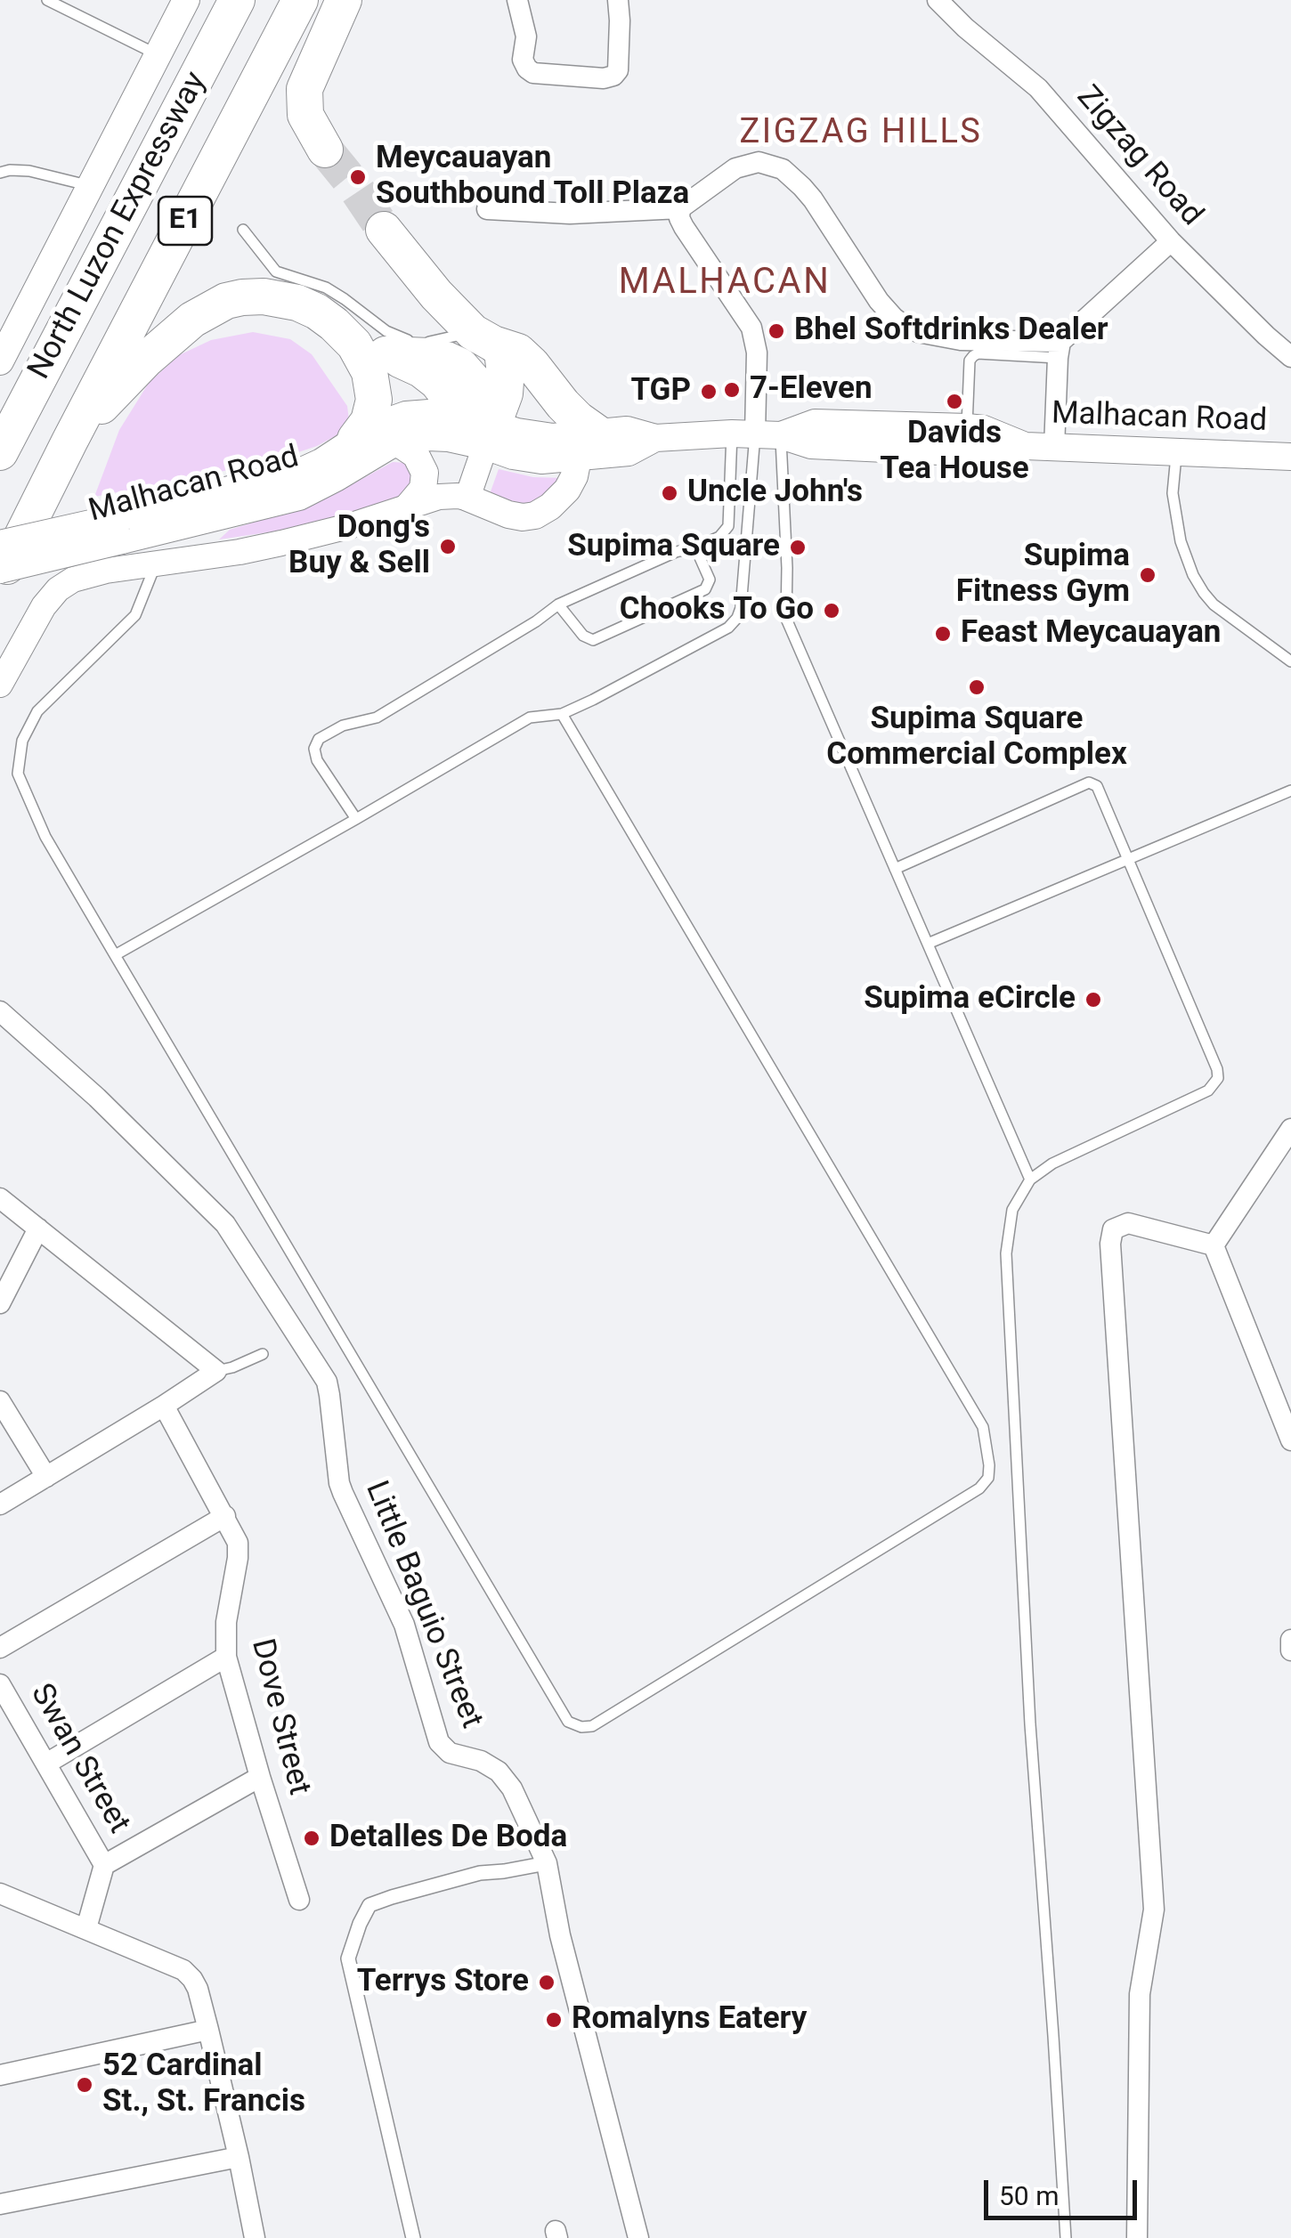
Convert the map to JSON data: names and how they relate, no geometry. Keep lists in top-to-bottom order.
{
  "streets": {
    "highway": ["E1", "North Luzon Expressway"],
    "main road": ["Malhacan Road"],
    "street": [
      "Zigzag Road",
      "Little Baguio Street",
      "Dove Street",
      "Swan Street"
    ]
  },
  "districts": ["ZIGZAG HILLS", "MALHACAN"],
  "places": [
    "Meycauayan Southbound Toll Plaza",
    "Bhel Softdrinks Dealer",
    "7-Eleven",
    "TGP",
    "Davids Tea House",
    "Uncle John's",
    "Dong's Buy & Sell",
    "Supima Square",
    "Supima Fitness Gym",
    "Chooks To Go",
    "Feast Meycauayan",
    "Supima Square Commercial Complex",
    "Supima eCircle",
    "Detalles De Boda",
    "Terrys Store",
    "Romalyns Eatery",
    "52 Cardinal St., St. Francis"
  ],
  "scale_bar": "50 m"
}
